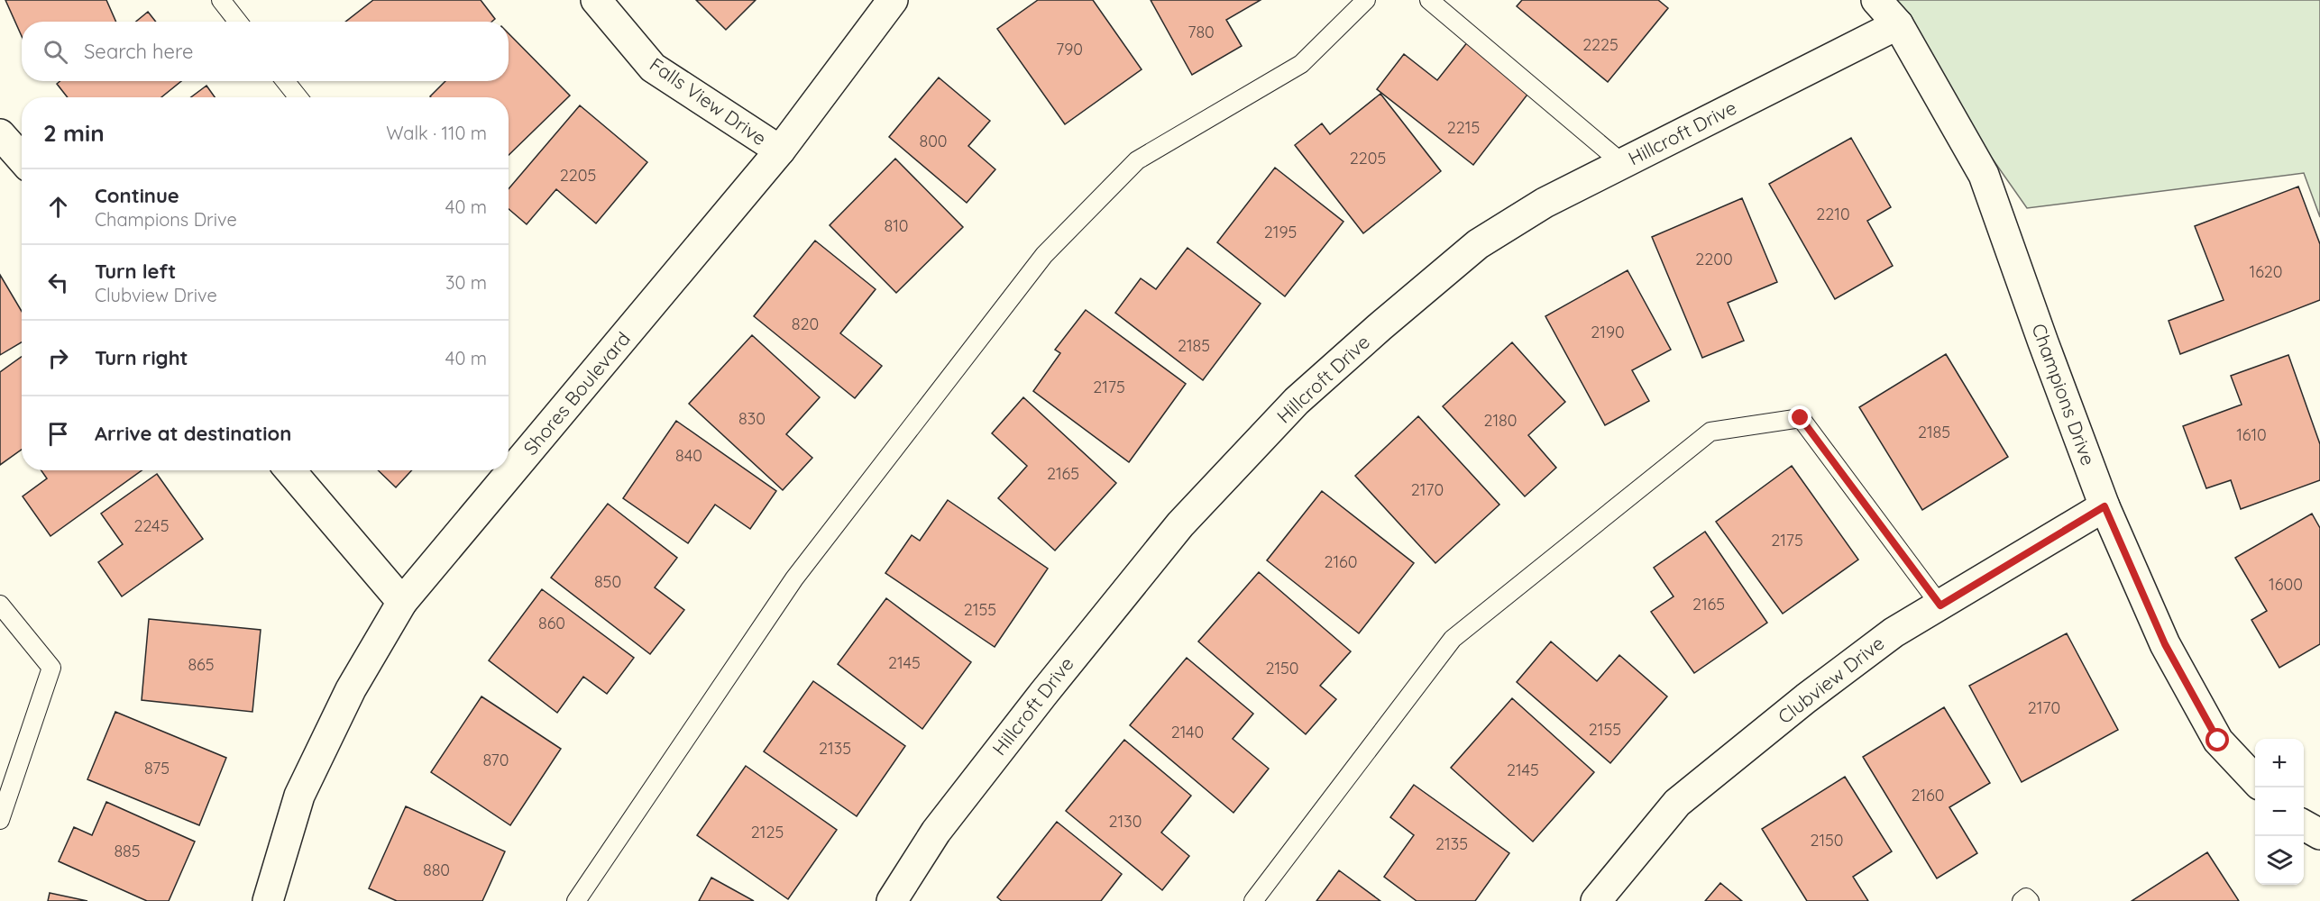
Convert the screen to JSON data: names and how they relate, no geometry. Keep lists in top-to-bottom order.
{
  "streets": {
    "street": [
      "Falls View Drive",
      "Hillcroft Drive",
      "Shores Boulevard",
      "Champions Drive",
      "Clubview Drive"
    ]
  },
  "crossings": [
    ["Falls View Drive", "Shores Boulevard"],
    ["Hillcroft Drive", "Champions Drive"],
    ["Champions Drive", "Clubview Drive"]
  ],
  "house_numbers": [
    "780",
    "2225",
    "790",
    "2215",
    "800",
    "2205",
    "2205",
    "2210",
    "810",
    "2195",
    "2200",
    "1620",
    "820",
    "2190",
    "2185",
    "2175",
    "830",
    "2180",
    "2185",
    "1610",
    "840",
    "2165",
    "2170",
    "2245",
    "2175",
    "2160",
    "850",
    "1600",
    "2165",
    "2155",
    "860",
    "2145",
    "865",
    "2150",
    "2170",
    "2155",
    "2140",
    "2135",
    "870",
    "875",
    "2145",
    "2160",
    "2130",
    "2125",
    "2150",
    "2135",
    "885",
    "880"
  ],
  "page": {
    "search": "Search here",
    "heading": ["2 min", "Walk · 110 m"],
    "list": [
      ["Continue", "Champions Drive", "40 m"],
      ["Turn left", "Clubview Drive", "30 m"],
      ["Turn right", "40 m"],
      "Arrive at destination"
    ],
    "map_buttons": ["+", "−"]
  }
}
